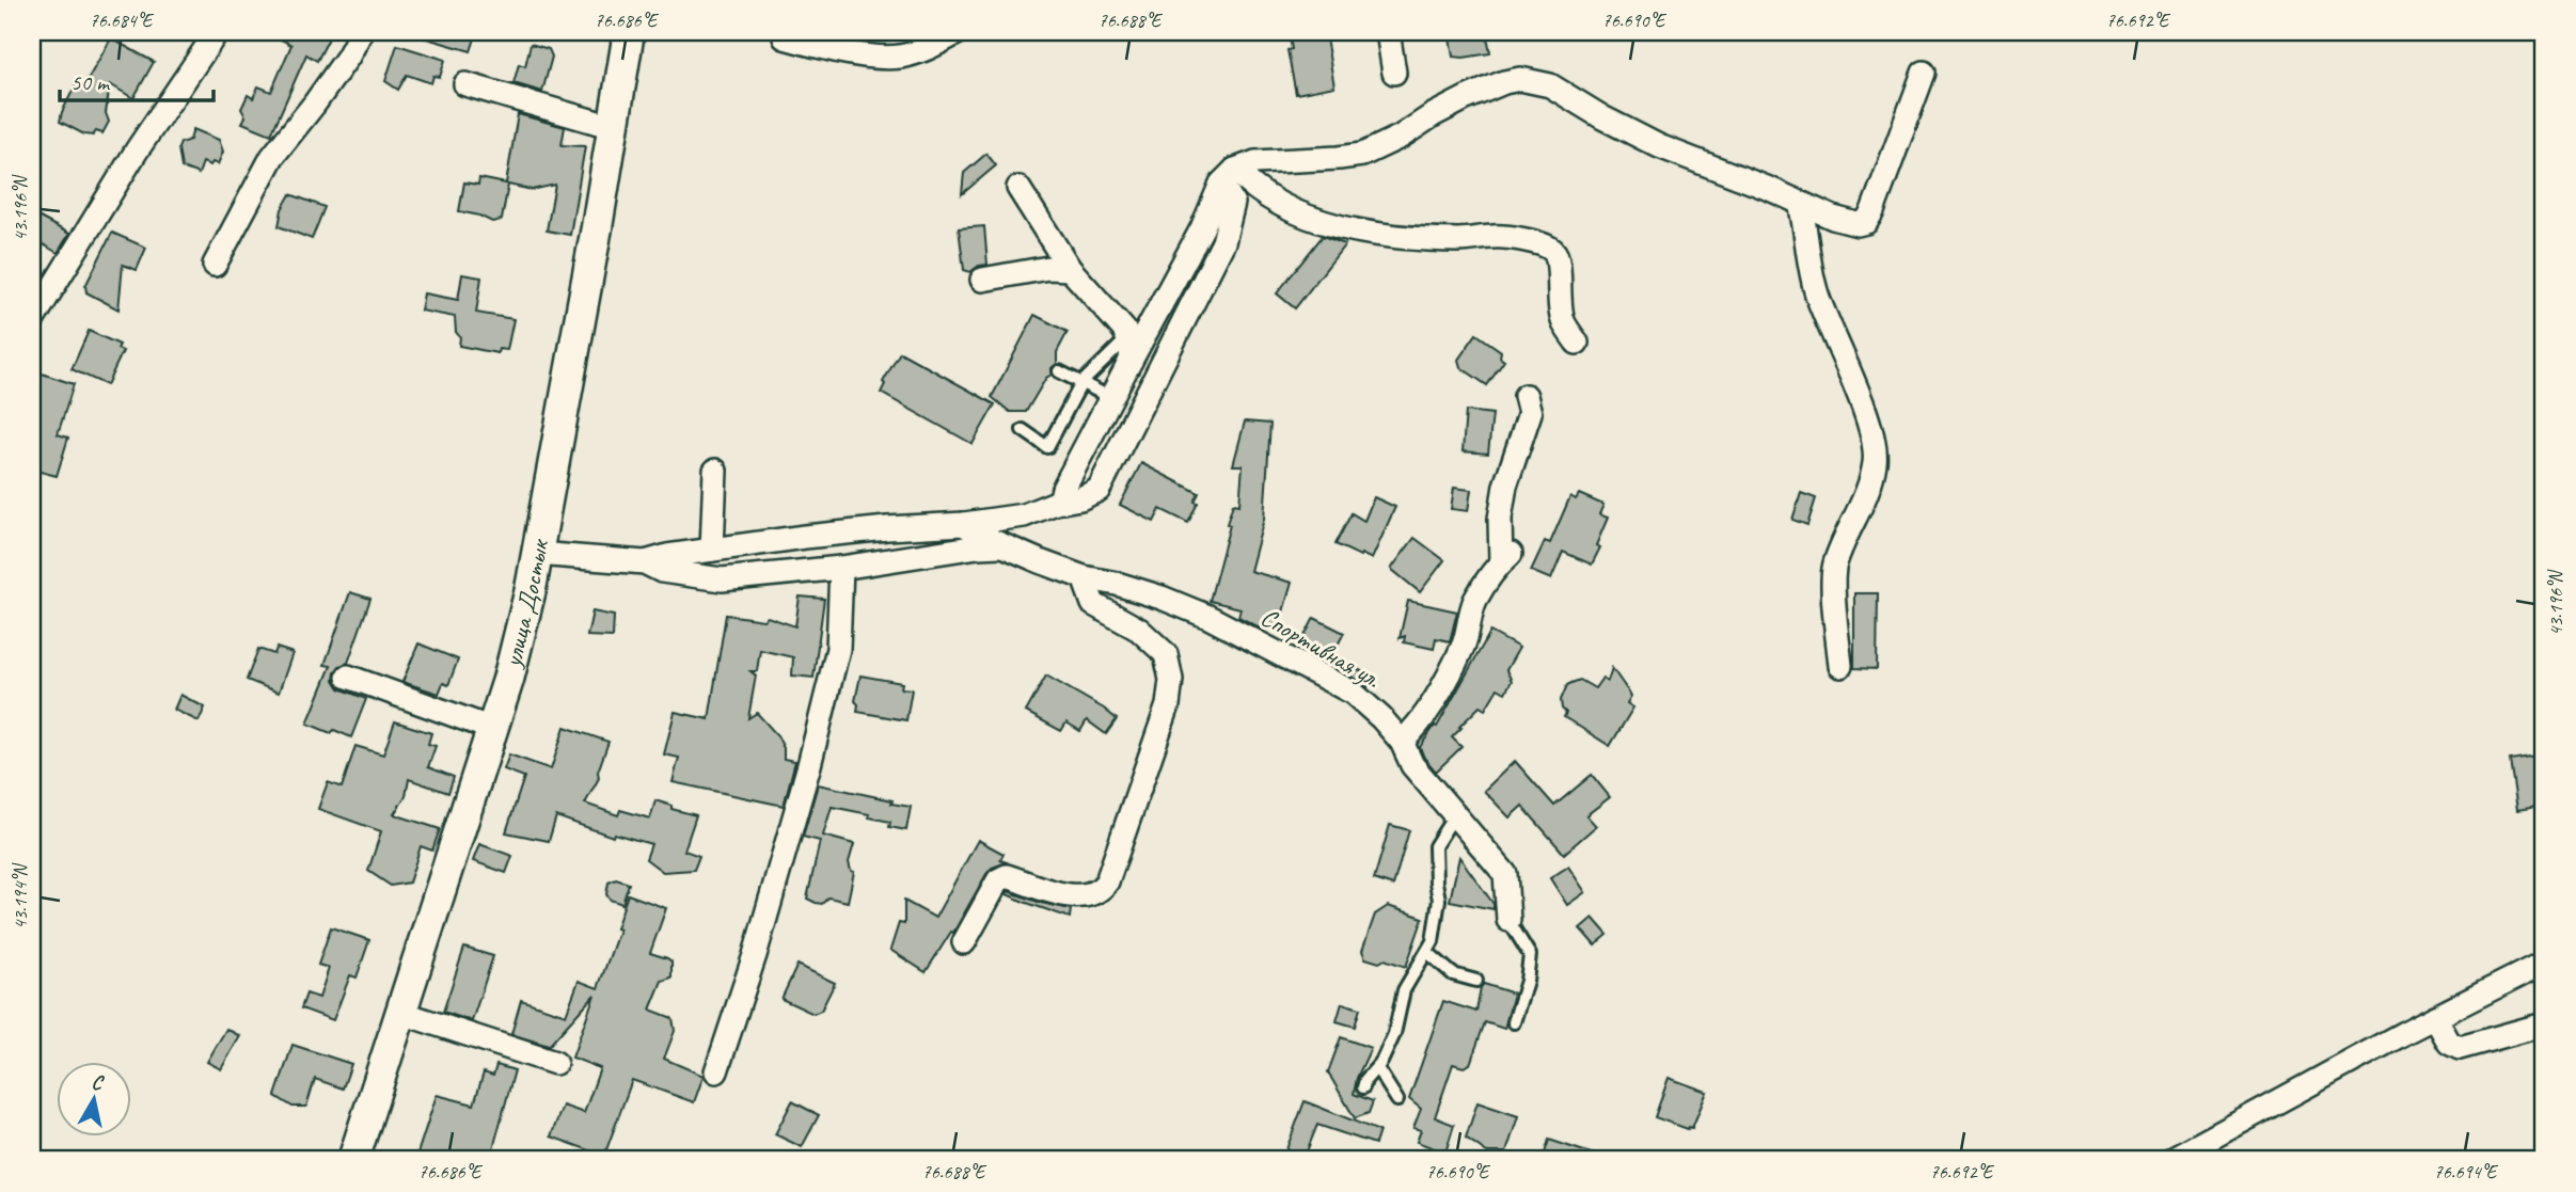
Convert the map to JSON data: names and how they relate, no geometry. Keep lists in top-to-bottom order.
{
  "streets": {
    "main road": ["улица Достык"],
    "street": ["Спортивная ул."]
  },
  "scale_bar": "50 m",
  "north": "top",
  "coordinates": [
    "76.684°E",
    "76.686°E",
    "76.688°E",
    "76.690°E",
    "76.692°E",
    "43.196°N",
    "43.194°N",
    "76.694°E"
  ]
}
